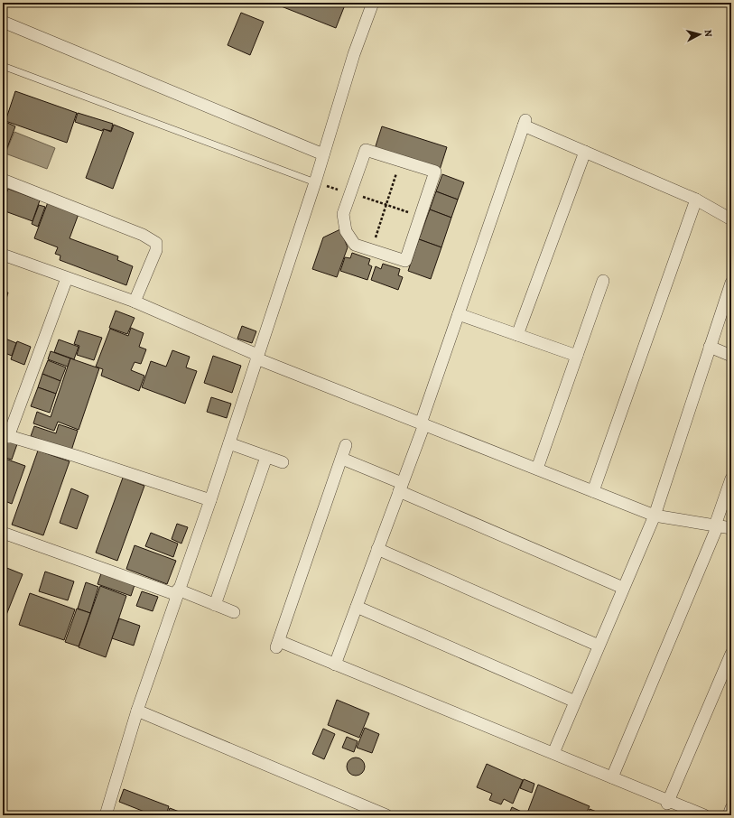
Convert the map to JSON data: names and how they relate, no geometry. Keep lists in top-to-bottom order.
{
  "north": "right"
}
